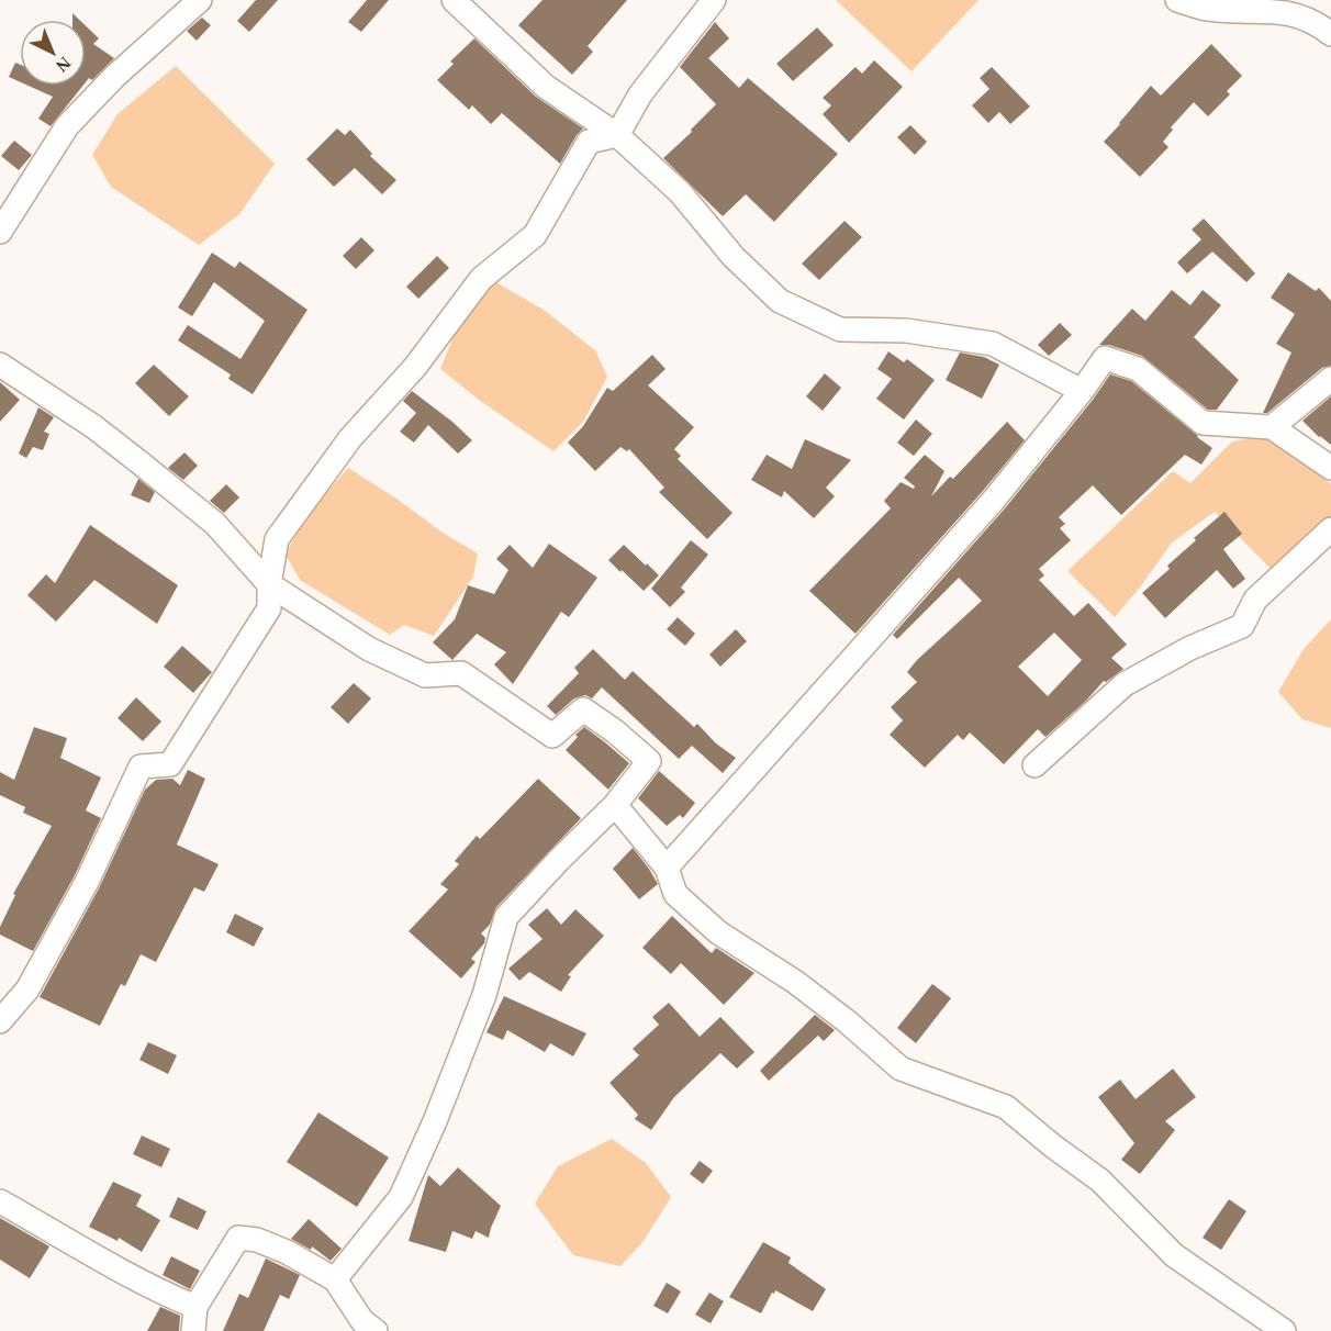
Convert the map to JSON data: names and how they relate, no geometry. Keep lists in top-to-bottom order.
{
  "north": "bottom right"
}
